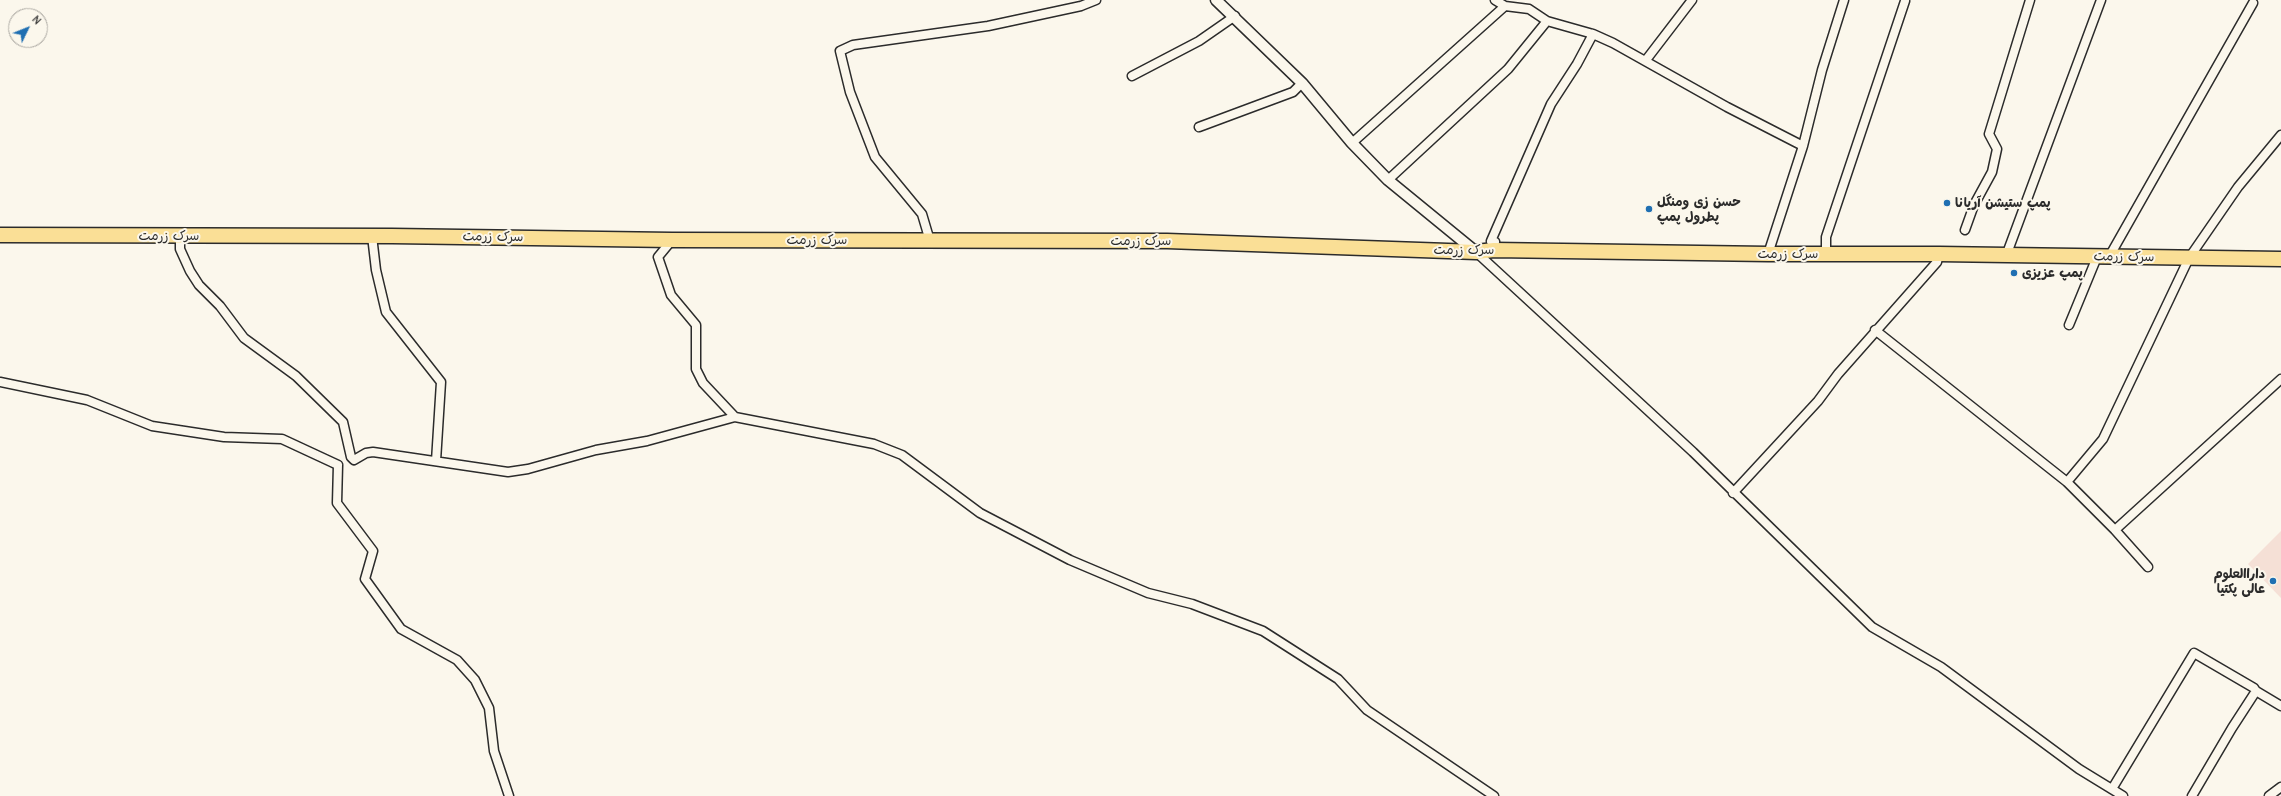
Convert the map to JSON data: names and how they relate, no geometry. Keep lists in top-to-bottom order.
{
  "streets": {
    "highway": ["سرک زرمت"]
  },
  "places": [
    "پمپ ستیشن آریانا",
    "حسن زی ومنگل پطرول پمپ",
    "پمپ عزیزی",
    "داراالعلوم عالی پکتیا"
  ],
  "north": "top right"
}
